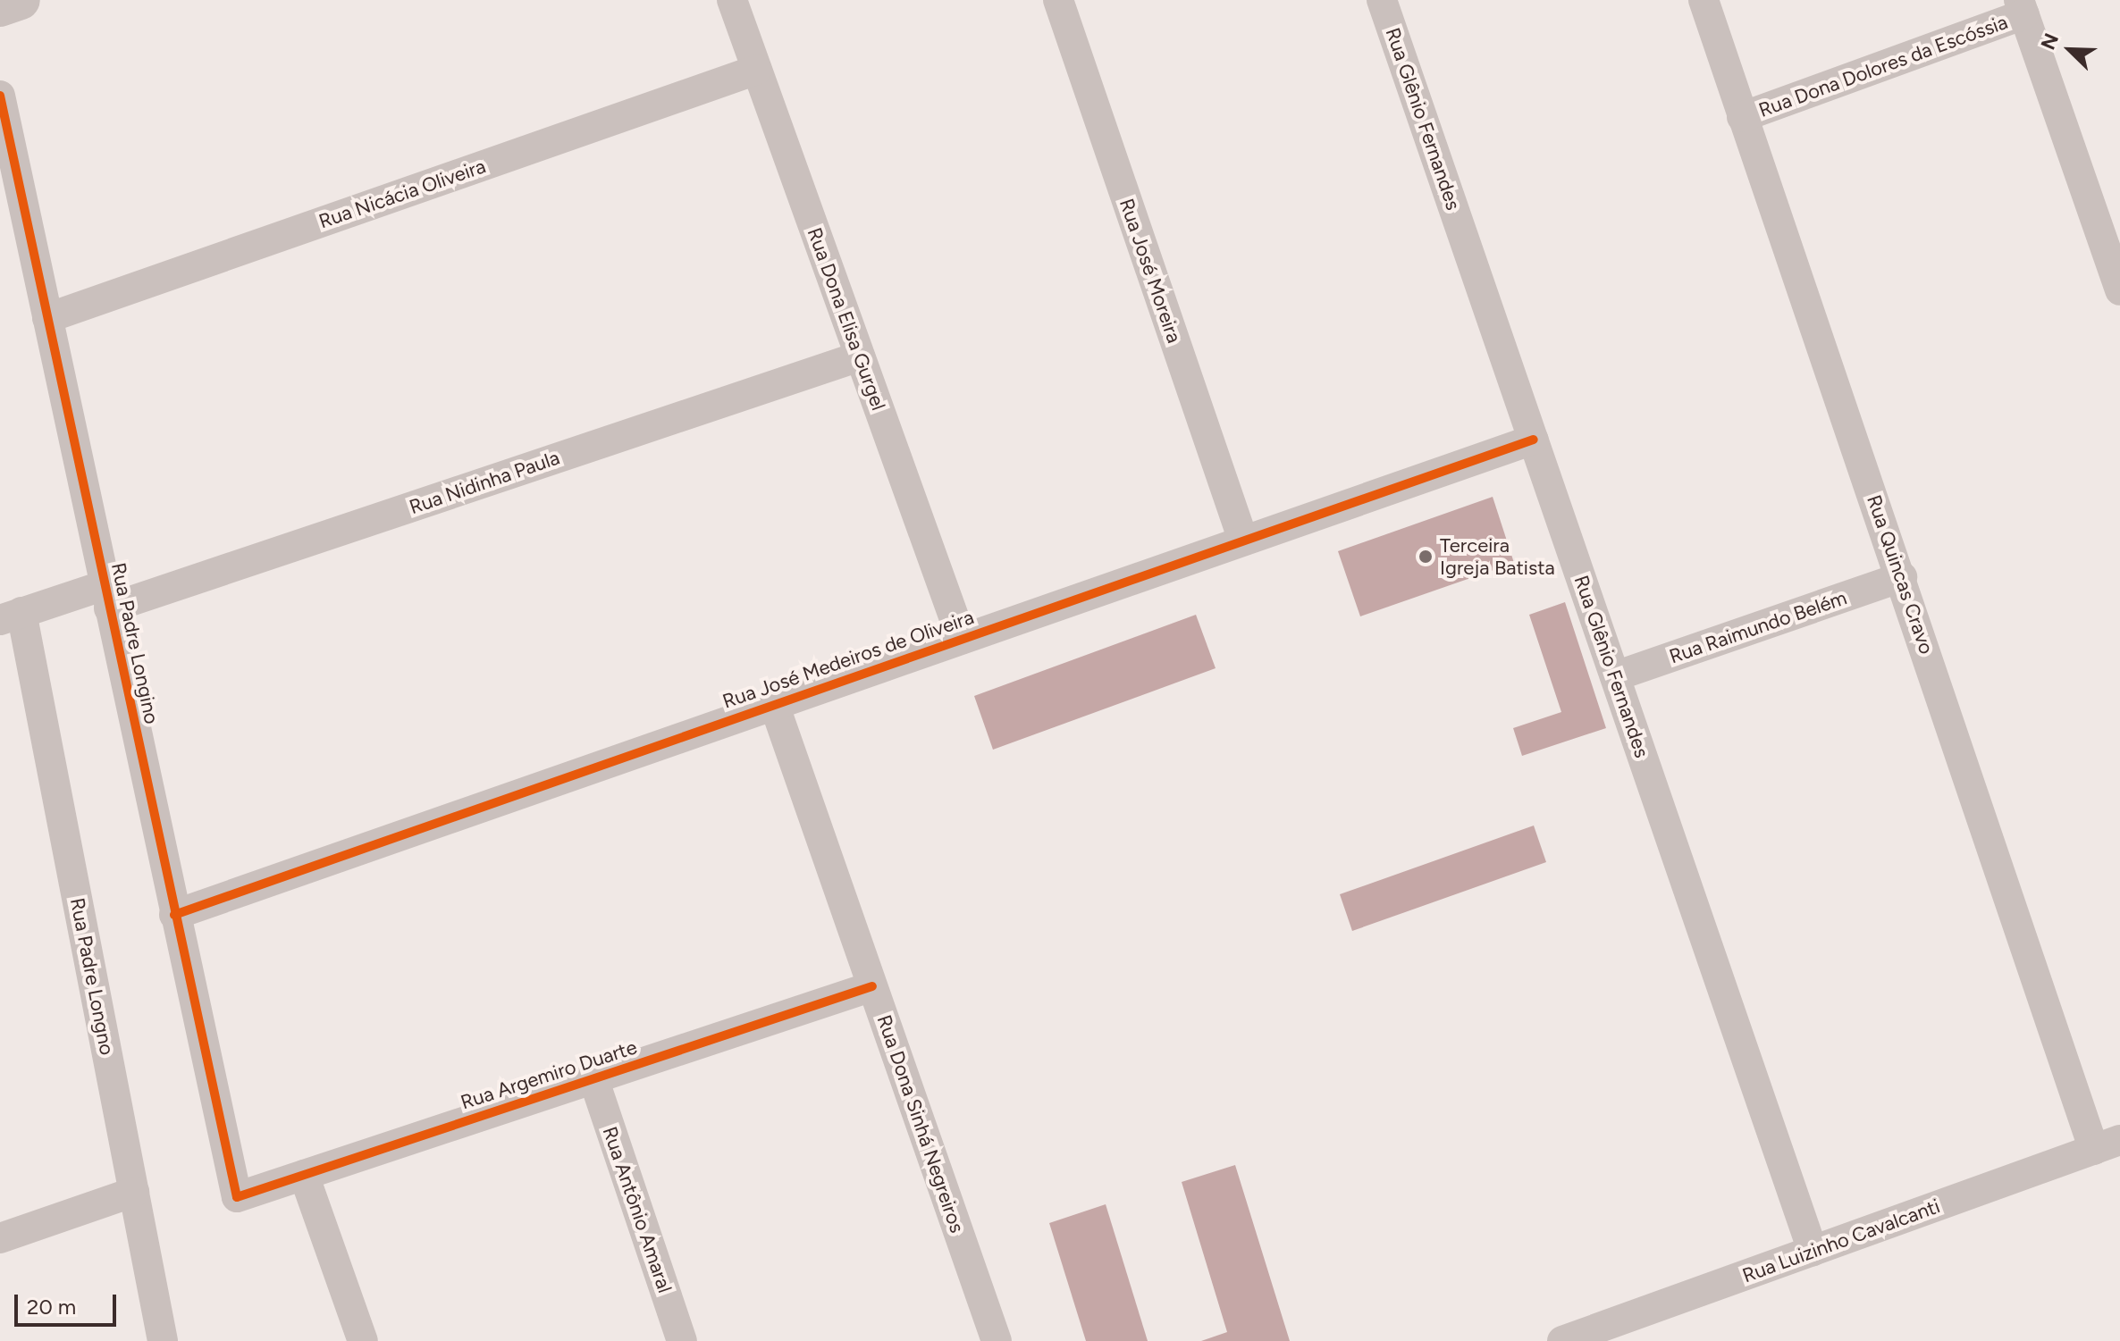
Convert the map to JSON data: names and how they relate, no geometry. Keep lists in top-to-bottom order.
{
  "streets": {
    "street": [
      "Rua Dona Dolores da Escóssia",
      "Rua Glênio Fernandes",
      "Rua Nicácia Oliveira",
      "Rua José Moreira",
      "Rua Dona Elisa Gurgel",
      "Rua Nidinha Paula",
      "Rua Quincas Cravo",
      "Rua Raimundo Belém",
      "Rua Padre Longino",
      "Rua José Medeiros de Oliveira",
      "Rua Padre Longno",
      "Rua Argemiro Duarte",
      "Rua Dona Sinhá Negreiros",
      "Rua Antônio Amaral",
      "Rua Luizinho Cavalcanti"
    ]
  },
  "crossings": [
    ["Rua Dona Dolores da Escóssia", "Rua Quincas Cravo"],
    ["Rua Glênio Fernandes", "Rua Raimundo Belém"],
    ["Rua Glênio Fernandes", "Rua José Medeiros de Oliveira"],
    ["Rua Glênio Fernandes", "Rua Luizinho Cavalcanti"],
    ["Rua Nicácia Oliveira", "Rua Dona Elisa Gurgel"],
    ["Rua Nicácia Oliveira", "Rua Padre Longino"],
    ["Rua José Moreira", "Rua José Medeiros de Oliveira"],
    ["Rua Dona Elisa Gurgel", "Rua Nidinha Paula"],
    ["Rua Dona Elisa Gurgel", "Rua José Medeiros de Oliveira"],
    ["Rua Nidinha Paula", "Rua Padre Longino"],
    ["Rua Nidinha Paula", "Rua Padre Longno"],
    ["Rua Quincas Cravo", "Rua Raimundo Belém"],
    ["Rua Quincas Cravo", "Rua Luizinho Cavalcanti"],
    ["Rua Padre Longino", "Rua José Medeiros de Oliveira"],
    ["Rua Padre Longino", "Rua Argemiro Duarte"],
    ["Rua José Medeiros de Oliveira", "Rua Dona Sinhá Negreiros"],
    ["Rua Argemiro Duarte", "Rua Dona Sinhá Negreiros"],
    ["Rua Argemiro Duarte", "Rua Antônio Amaral"]
  ],
  "places": ["Terceira Igreja Batista"],
  "scale_bar": "20 m",
  "north": "top left"
}
